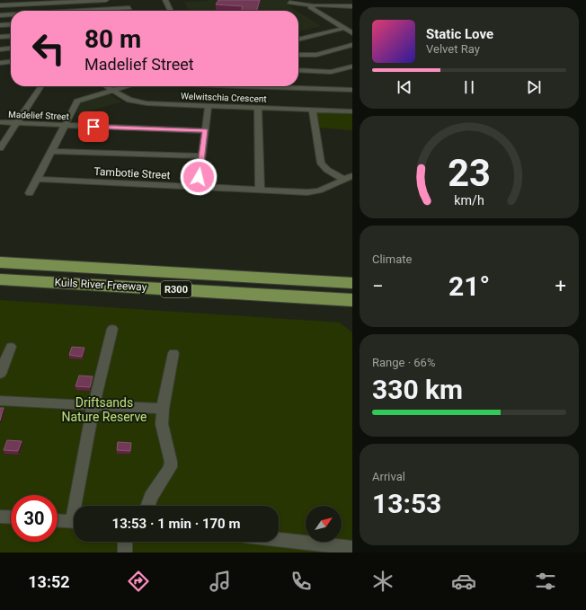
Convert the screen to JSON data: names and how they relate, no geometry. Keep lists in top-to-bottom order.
{
  "streets": {
    "highway": ["Kuils River Freeway", "R300"],
    "street": ["Welwitschia Crescent", "Madelief Street", "Tambotie Street"]
  },
  "parks": ["Driftsands Nature Reserve"],
  "north": "top right",
  "page": {
    "turn": ["80 m", "Madelief Street"],
    "song": ["Static Love", "Velvet Ray"],
    "tile": [
      "Climate",
      ["Range · 66%", "330 km"],
      ["Arrival", "13:53"]
    ],
    "heat": ["−", "21°", "+"],
    "limit": "30",
    "trip": "13:53 · 1 min · 170 m",
    "tabs": "13:52",
    "gauge": ["23", "km/h"]
  }
}
